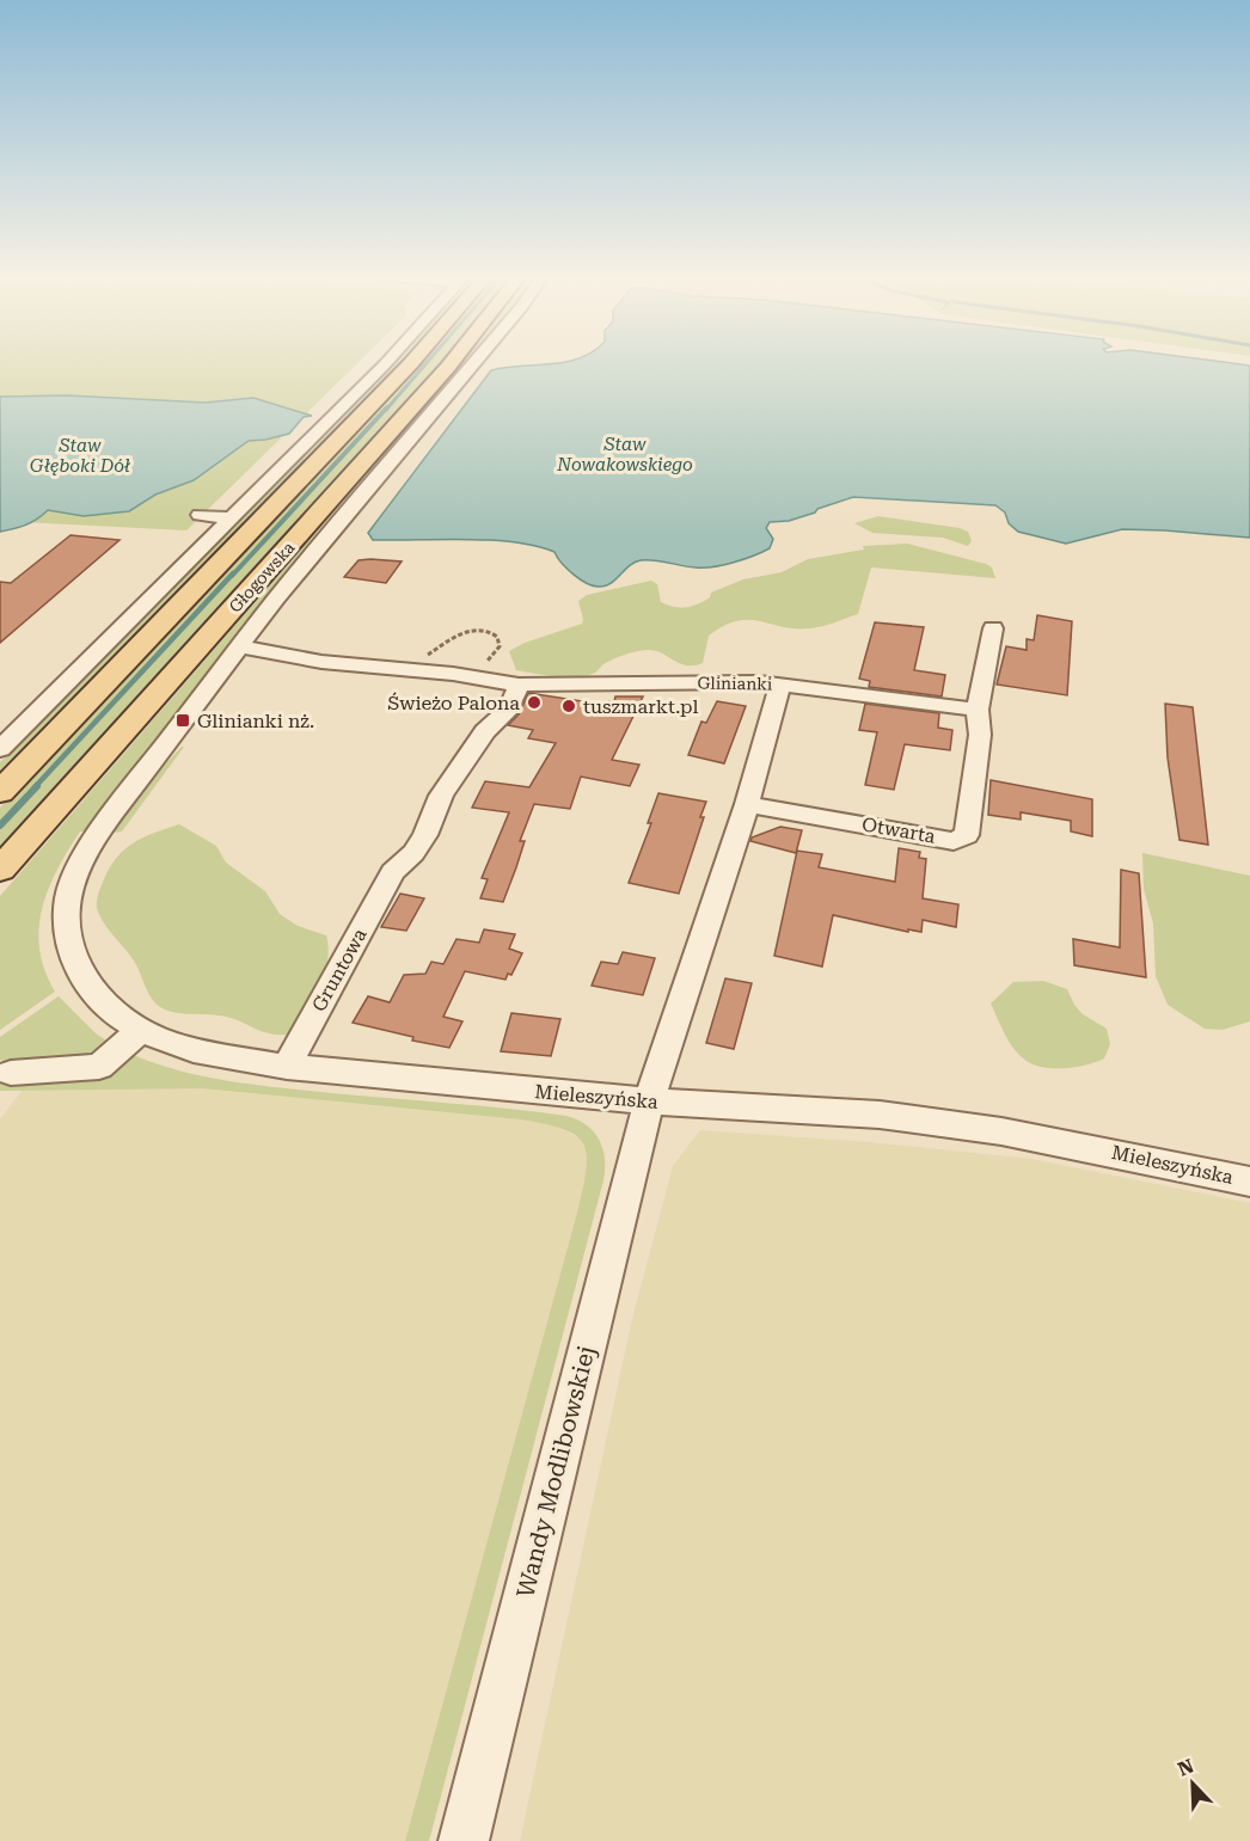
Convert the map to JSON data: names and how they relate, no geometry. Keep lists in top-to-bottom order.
{
  "streets": {
    "main road": ["Głogowska"],
    "street": [
      "Glinianki",
      "Otwarta",
      "Gruntowa",
      "Mieleszyńska",
      "Wandy Modlibowskiej"
    ]
  },
  "crossings": [
    ["Głogowska", "Glinianki"],
    ["Głogowska", "Mieleszyńska"],
    ["Glinianki", "Otwarta"],
    ["Glinianki", "Gruntowa"],
    ["Gruntowa", "Mieleszyńska"],
    ["Mieleszyńska", "Wandy Modlibowskiej"]
  ],
  "water": ["Staw Nowakowskiego", "Staw Głęboki Dół"],
  "places": {
    "other": ["Świeżo Palona", "tuszmarkt.pl"],
    "transit": ["Glinianki nż."]
  },
  "north": "top left"
}
